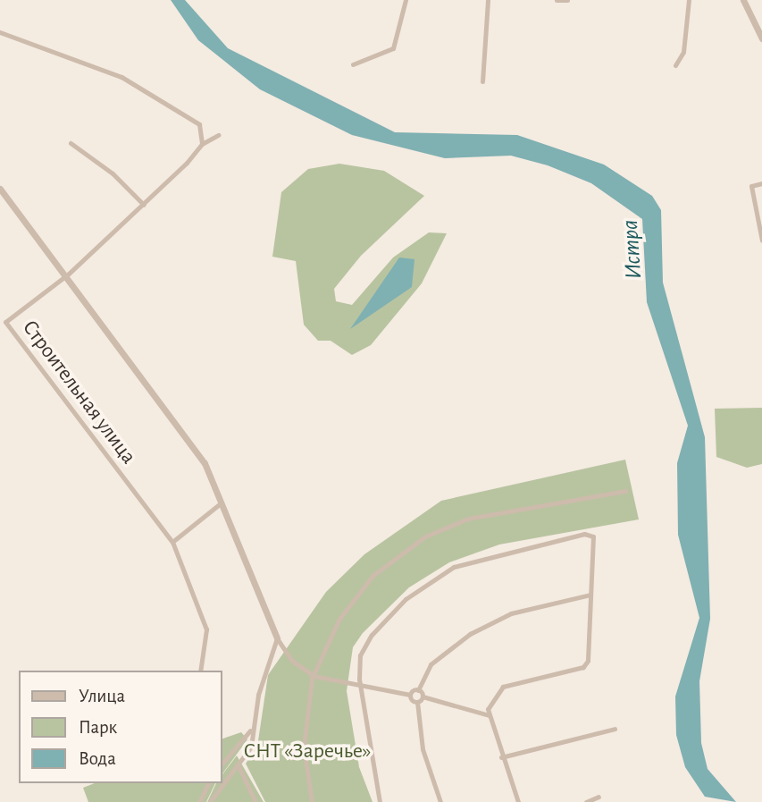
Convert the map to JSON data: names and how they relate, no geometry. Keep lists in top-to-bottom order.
{
  "streets": {
    "street": ["Строительная улица"]
  },
  "water": ["Истра"],
  "parks": ["СНТ «Заречье»"],
  "legend": ["Улица", "Парк", "Вода"]
}
